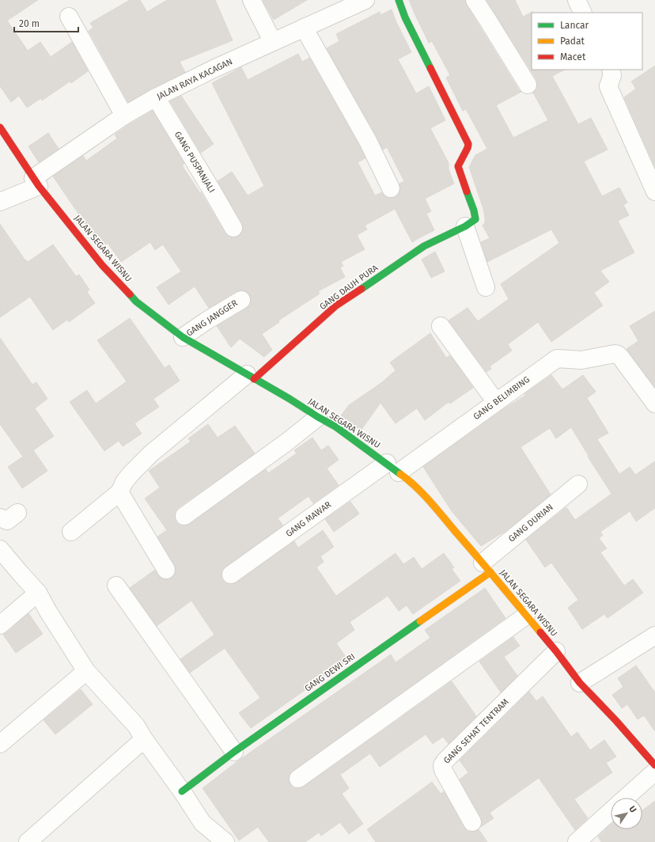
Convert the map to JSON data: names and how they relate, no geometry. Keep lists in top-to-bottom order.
{
  "streets": {
    "street": [
      "JALAN RAYA KACAGAN",
      "GANG PUSPANJALI",
      "JALAN SEGARA WISNU",
      "GANG DAUH PURA",
      "GANG JANGGER",
      "GANG BELIMBING",
      "GANG MAWAR",
      "GANG DURIAN",
      "GANG DEWI SRI",
      "GANG SEHAT TENTRAM"
    ]
  },
  "crossings": [
    ["JALAN RAYA KACAGAN", "GANG PUSPANJALI"],
    ["JALAN RAYA KACAGAN", "JALAN SEGARA WISNU"],
    ["JALAN SEGARA WISNU", "GANG DAUH PURA"],
    ["JALAN SEGARA WISNU", "GANG JANGGER"],
    ["JALAN SEGARA WISNU", "GANG BELIMBING"],
    ["JALAN SEGARA WISNU", "GANG MAWAR"],
    ["JALAN SEGARA WISNU", "GANG DURIAN"],
    ["JALAN SEGARA WISNU", "GANG DEWI SRI"],
    ["JALAN SEGARA WISNU", "GANG SEHAT TENTRAM"],
    ["GANG BELIMBING", "GANG MAWAR"],
    ["GANG DURIAN", "GANG DEWI SRI"]
  ],
  "legend": ["Lancar", "Padat", "Macet"],
  "scale_bar": "20 m",
  "north": "top right"
}
